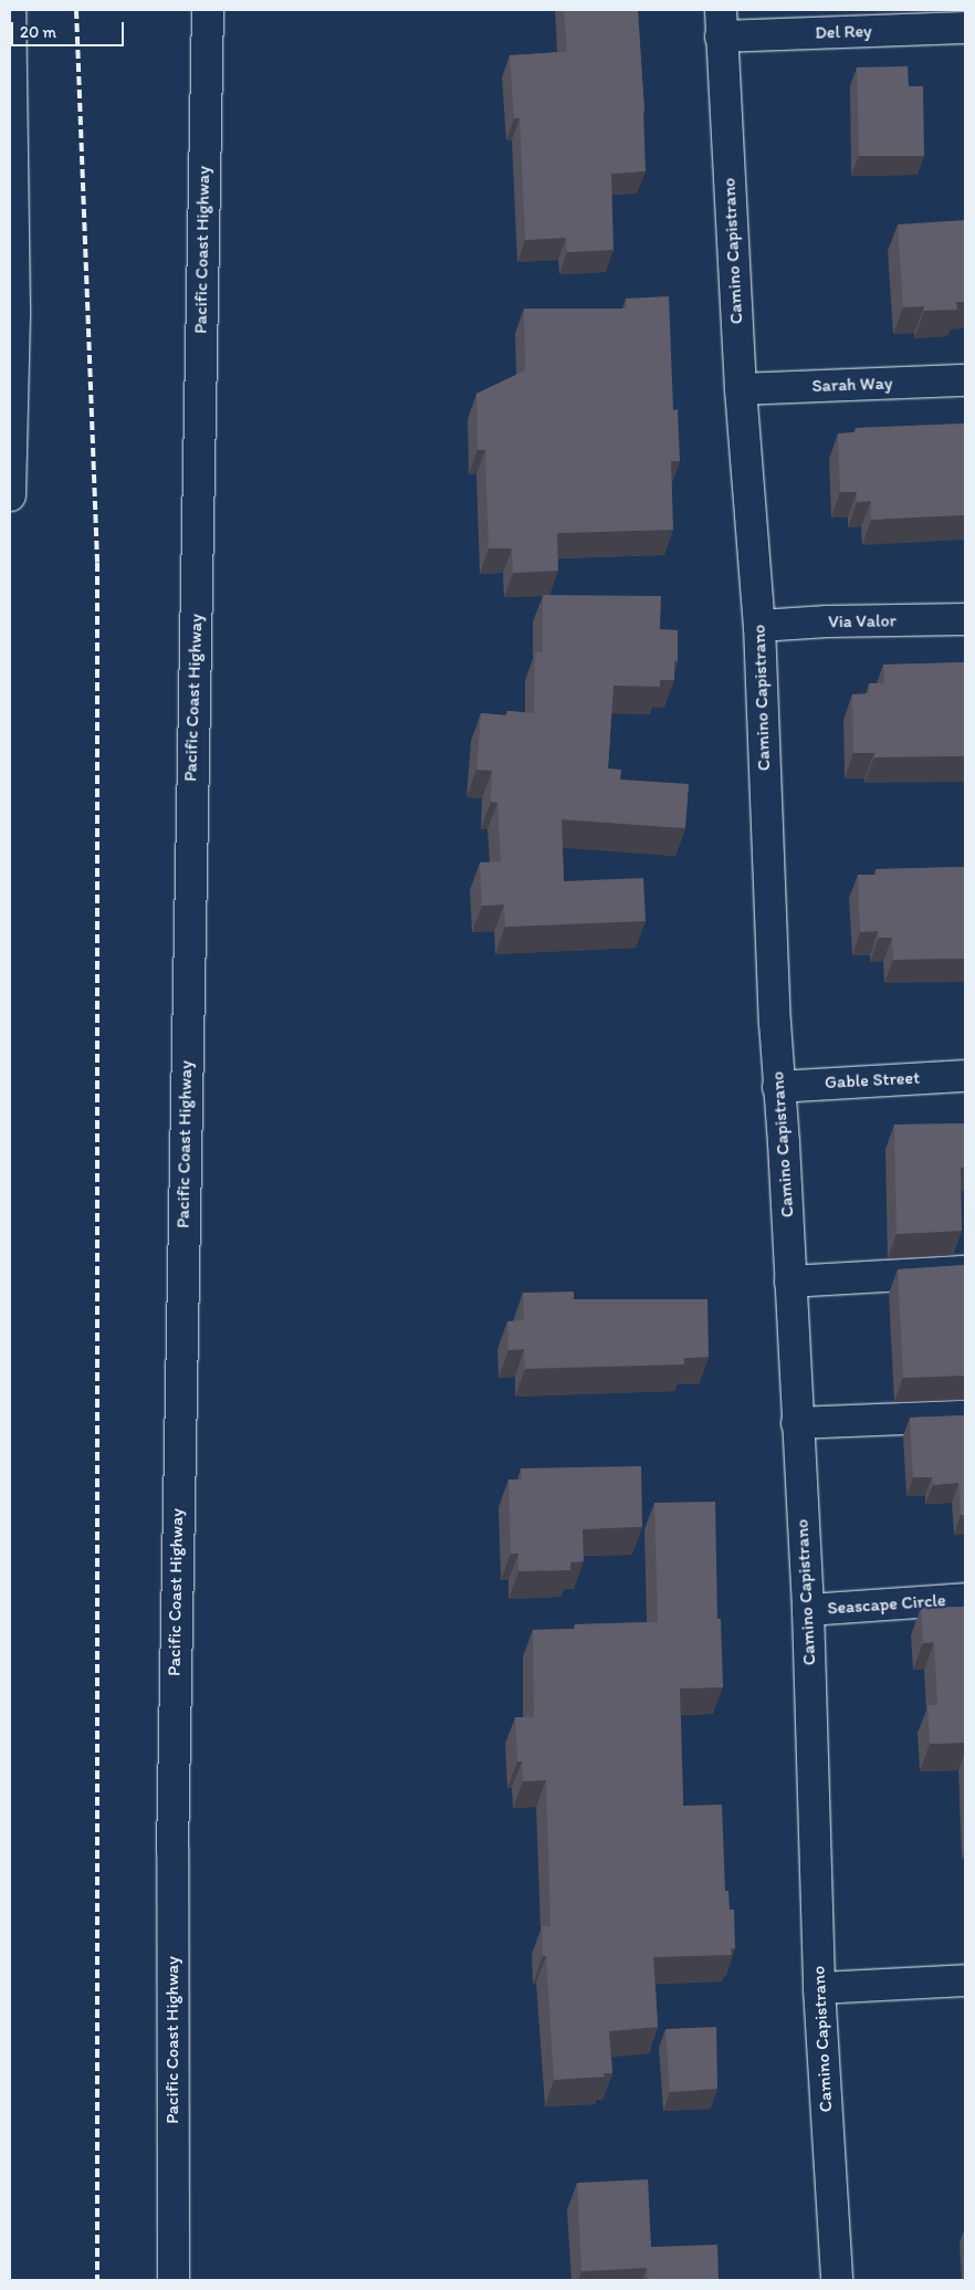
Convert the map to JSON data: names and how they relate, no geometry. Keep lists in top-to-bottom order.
{
  "streets": {
    "main road": [
      "Del Rey",
      "Pacific Coast Highway",
      "Camino Capistrano",
      "Sarah Way",
      "Via Valor",
      "Gable Street",
      "Seascape Circle"
    ]
  },
  "crossings": [
    ["Del Rey", "Camino Capistrano"],
    ["Camino Capistrano", "Sarah Way"],
    ["Camino Capistrano", "Via Valor"],
    ["Camino Capistrano", "Gable Street"],
    ["Camino Capistrano", "Seascape Circle"]
  ],
  "scale_bar": "20 m"
}
